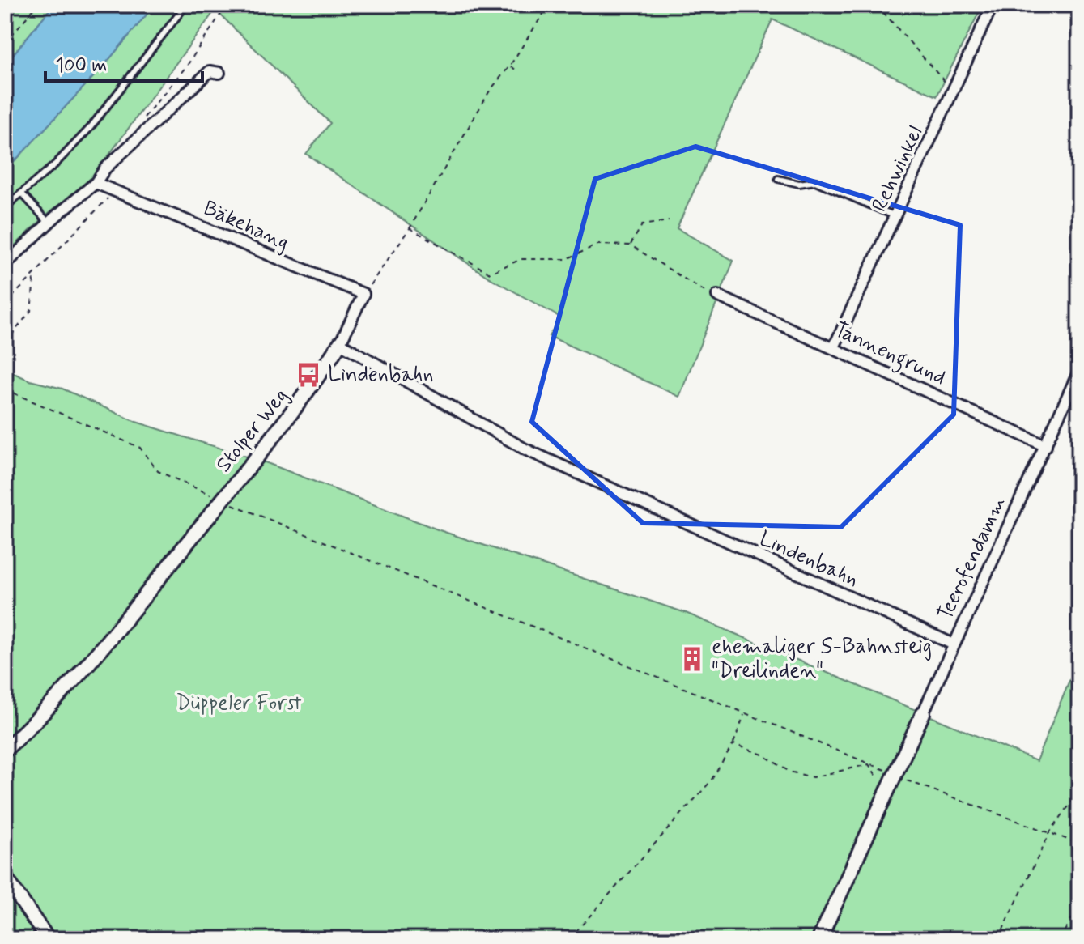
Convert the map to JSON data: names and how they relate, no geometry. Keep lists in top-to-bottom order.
{
  "streets": {
    "street": [
      "Rehwinkel",
      "Bäkehang",
      "Tannengrund",
      "Stolper Weg",
      "Teerofendamm",
      "Lindenbahn"
    ]
  },
  "crossings": [
    ["Rehwinkel", "Tannengrund"],
    ["Bäkehang", "Stolper Weg"],
    ["Tannengrund", "Teerofendamm"],
    ["Stolper Weg", "Lindenbahn"],
    ["Teerofendamm", "Lindenbahn"]
  ],
  "parks": ["Düppeler Forst"],
  "places": {
    "bus stop": ["Lindenbahn"],
    "building": ["ehemaliger S-Bahnsteig \"Dreilinden\""]
  },
  "scale_bar": "100 m"
}
